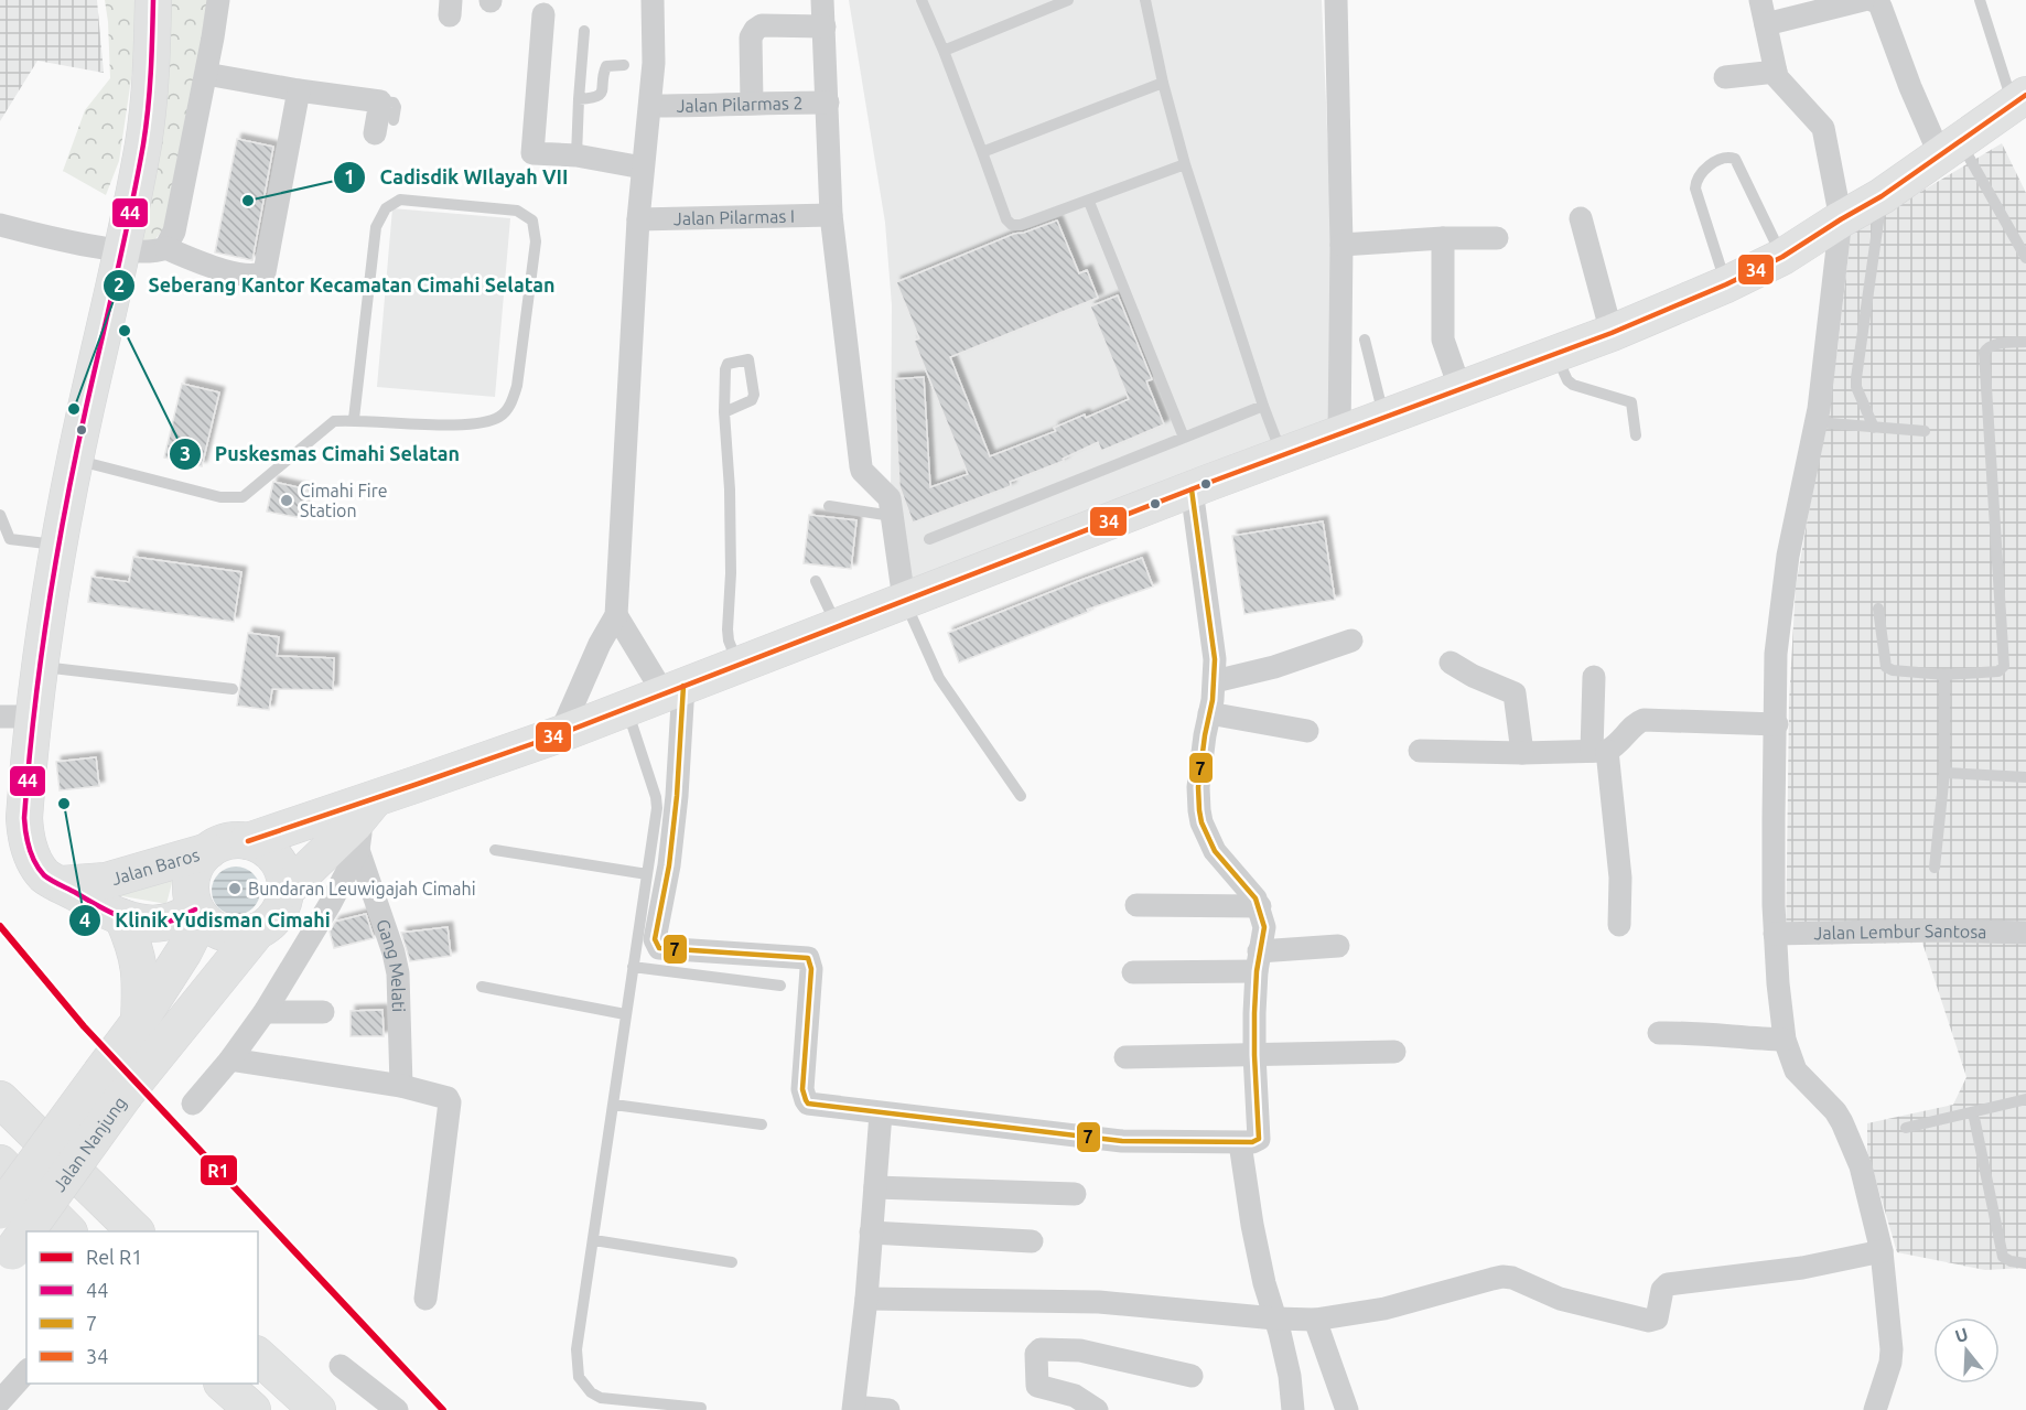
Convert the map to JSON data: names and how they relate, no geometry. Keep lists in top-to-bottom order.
{
  "streets": {
    "main road": ["Jalan Baros", "Jalan Nanjung"],
    "street": [
      "Jalan Pilarmas 2",
      "Jalan Pilarmas I",
      "Jalan Lembur Santosa",
      "Gang Melati"
    ]
  },
  "crossings": [
    ["Jalan Baros", "Jalan Nanjung"]
  ],
  "places": [
    "Cadisdik WIlayah VII",
    "Puskesmas Cimahi Selatan",
    "Seberang Kantor Kecamatan Cimahi Selatan",
    "Cimahi Fire Station",
    "Klinik Yudisman Cimahi",
    "Bundaran Leuwigajah Cimahi"
  ],
  "lines": [
    "transit line 44",
    "transit line 34",
    "transit line 7",
    "rail line R1"
  ],
  "legend": [
    "Rel R1",
    "44",
    "7",
    "34"
  ],
  "north": "top"
}
